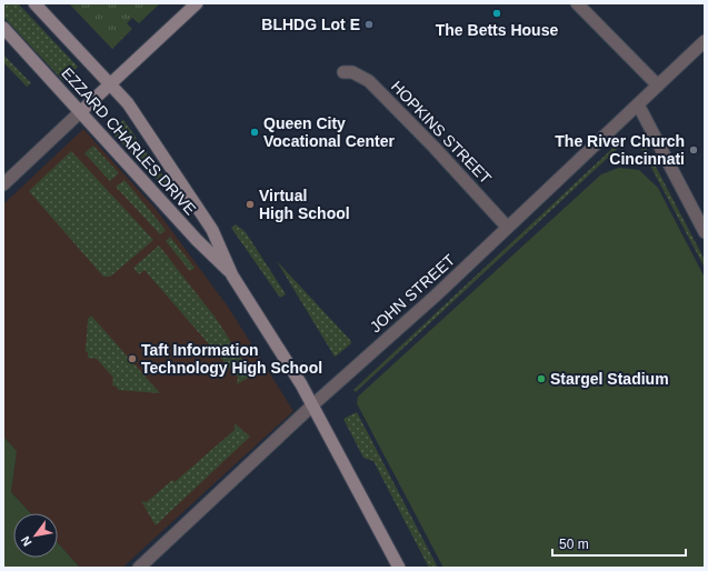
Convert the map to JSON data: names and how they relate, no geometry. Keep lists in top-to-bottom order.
{
  "streets": {
    "main road": ["EZZARD CHARLES DRIVE"],
    "street": ["HOPKINS STREET", "JOHN STREET"]
  },
  "crossings": [
    ["HOPKINS STREET", "JOHN STREET"],
    ["EZZARD CHARLES DRIVE", "JOHN STREET"]
  ],
  "places": [
    "The Betts House",
    "BLHDG Lot E",
    "Queen City Vocational Center",
    "The River Church Cincinnati",
    "Virtual High School",
    "Taft Information Technology High School",
    "Stargel Stadium"
  ],
  "scale_bar": "50 m",
  "north": "bottom left"
}
